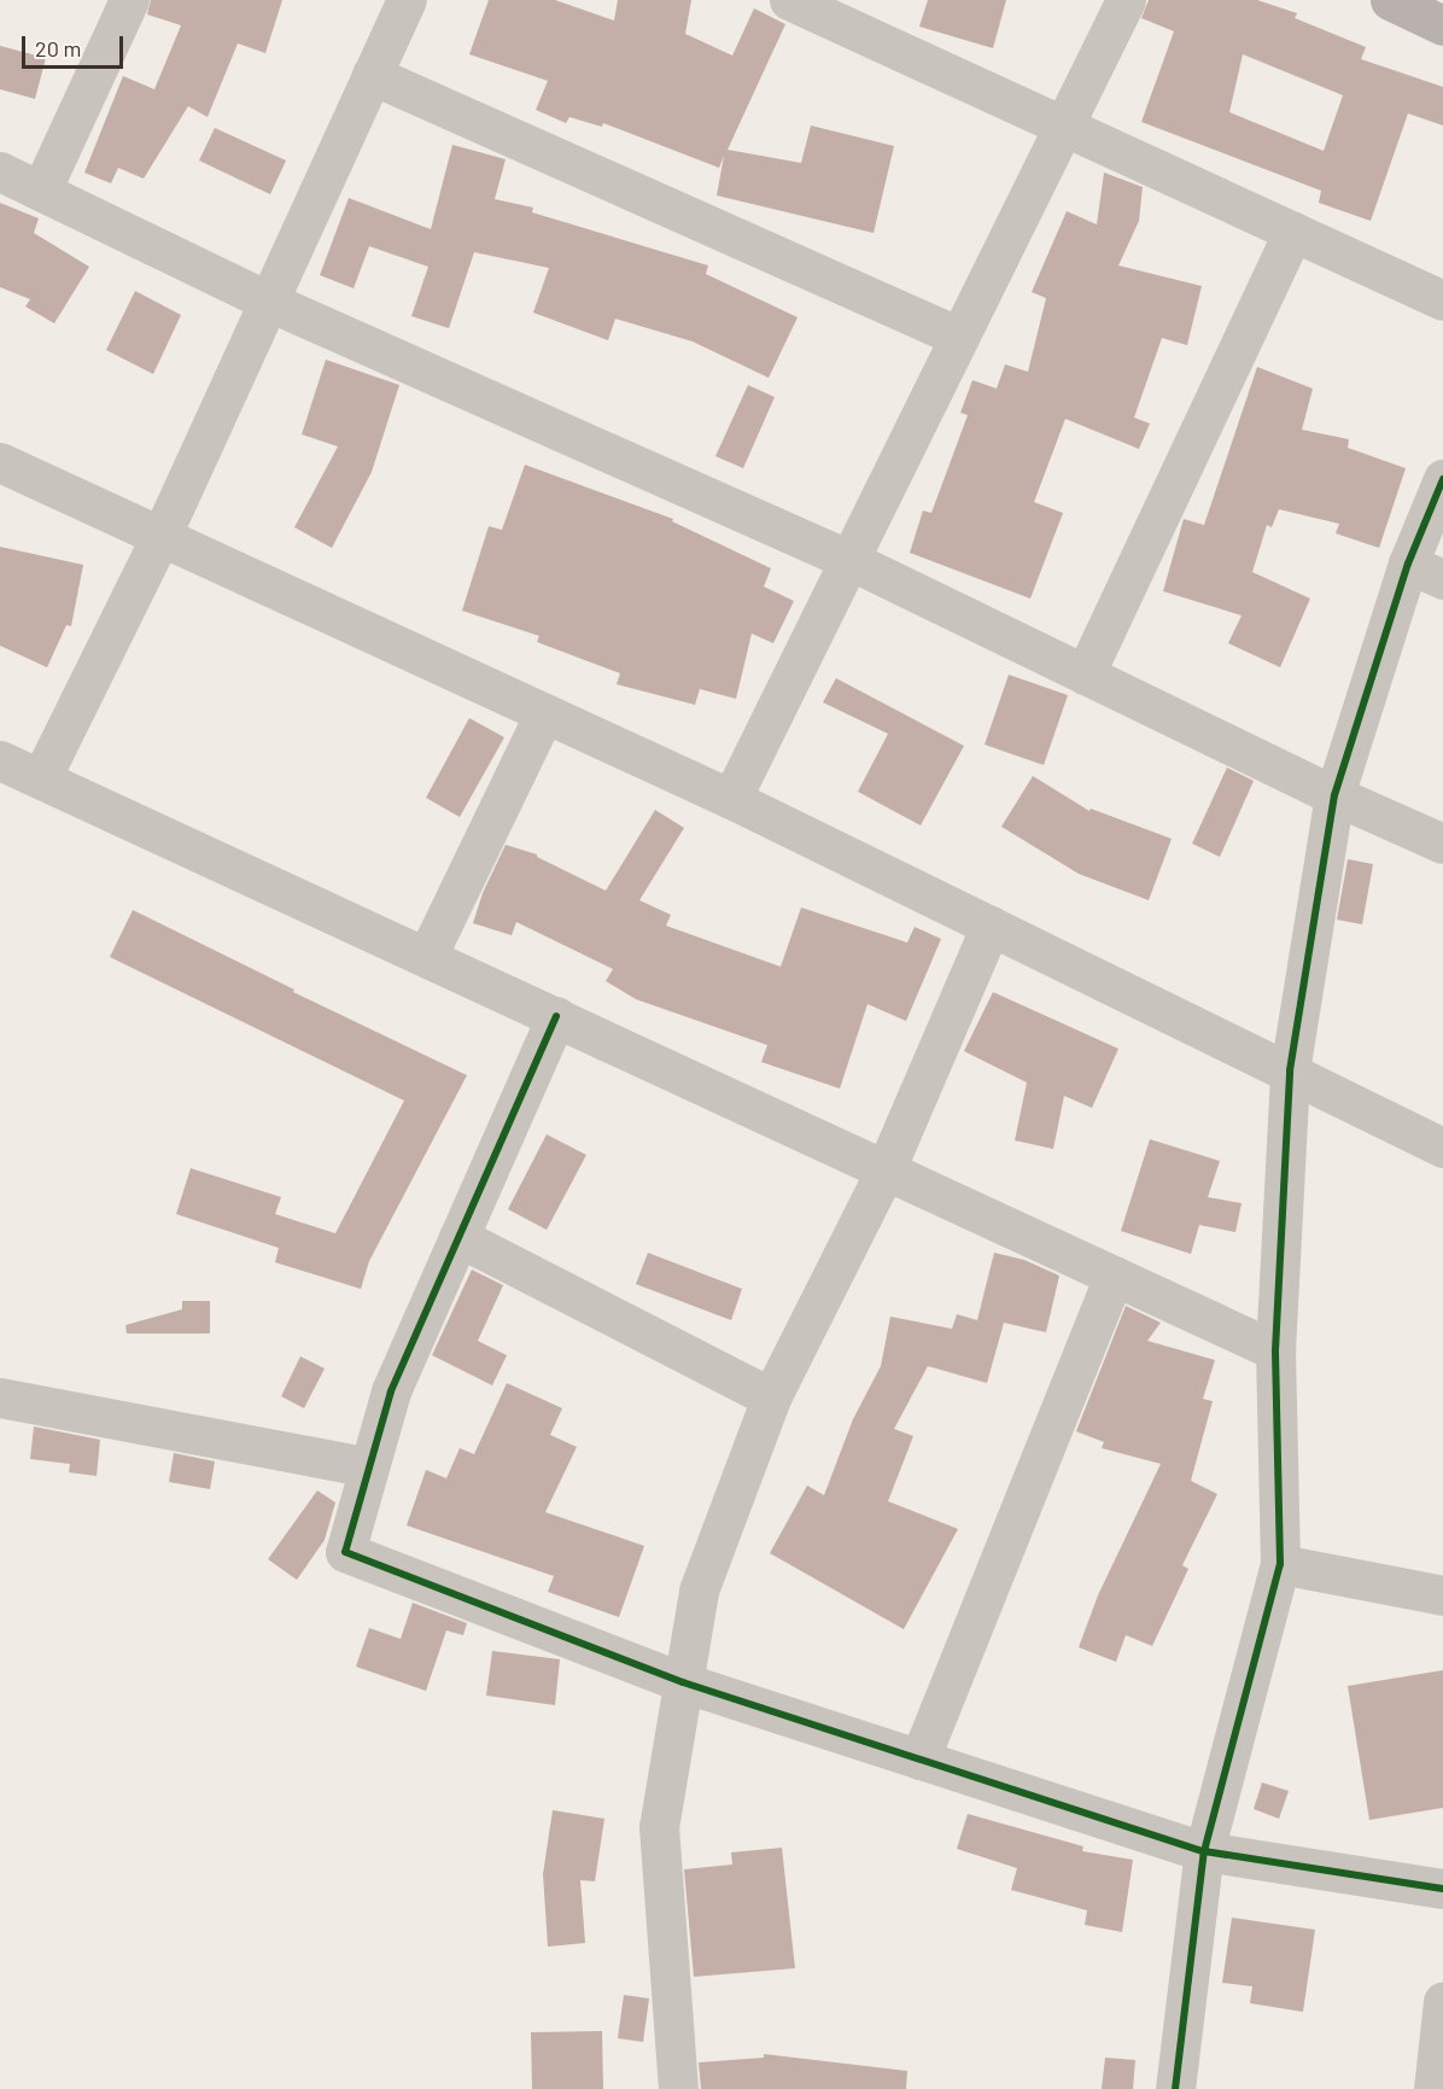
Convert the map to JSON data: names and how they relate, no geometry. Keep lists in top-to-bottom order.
{
  "scale_bar": "20 m"
}
